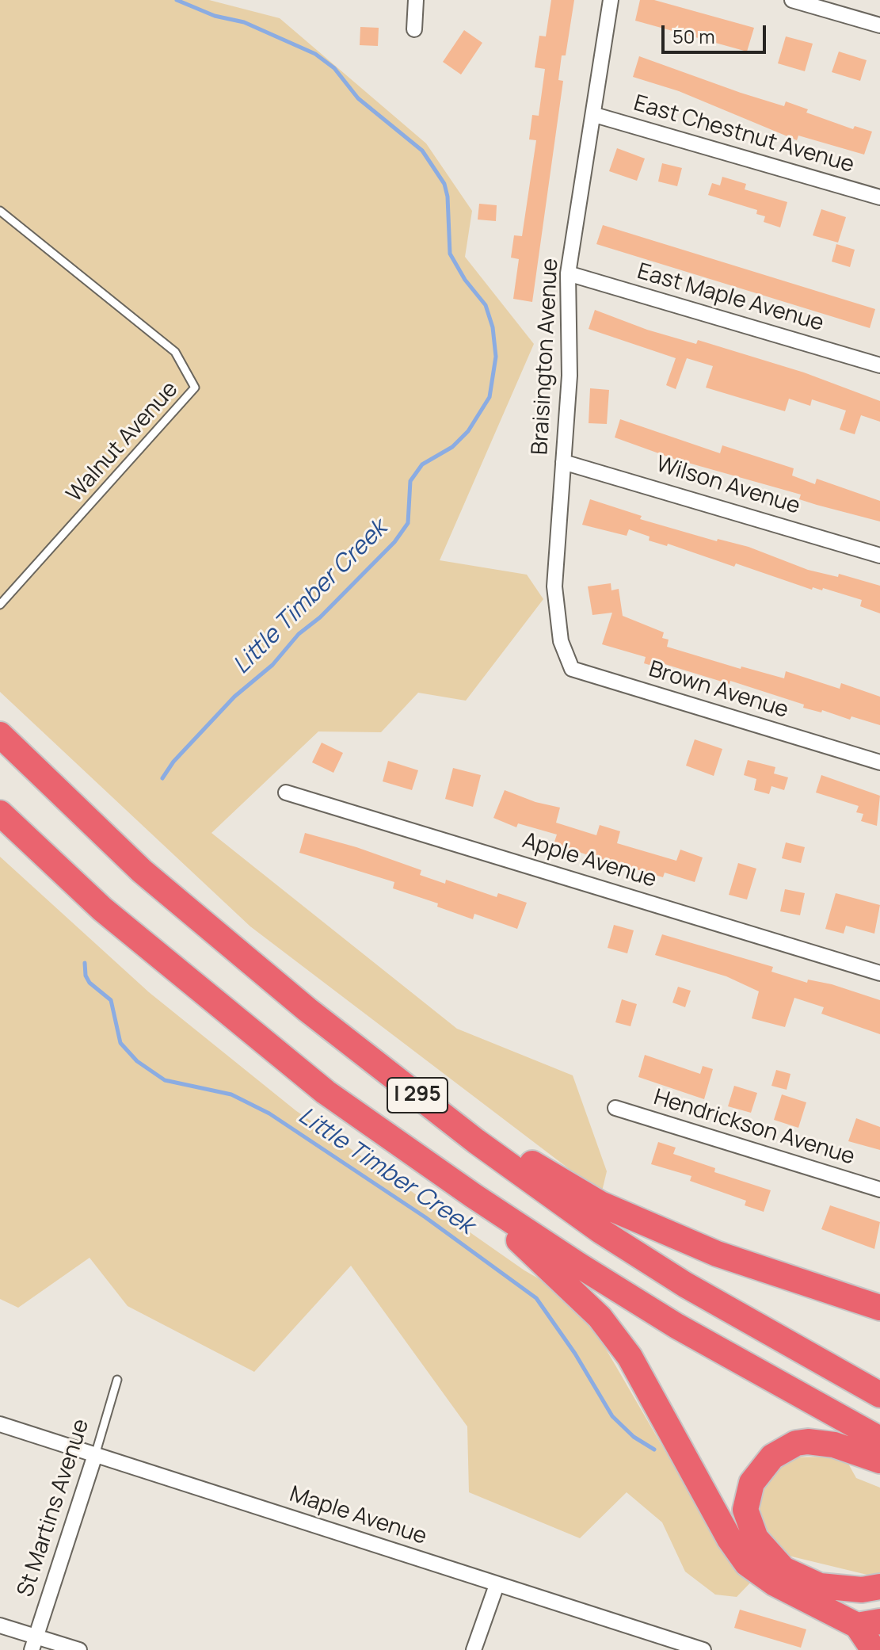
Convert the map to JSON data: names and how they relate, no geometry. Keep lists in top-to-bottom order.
{
  "streets": {
    "highway": ["I 295"],
    "street": [
      "East Chestnut Avenue",
      "East Maple Avenue",
      "Braisington Avenue",
      "Wilson Avenue",
      "Brown Avenue",
      "Apple Avenue",
      "Hendrickson Avenue",
      "St Martins Avenue",
      "Maple Avenue"
    ],
    "lane": ["Walnut Avenue"]
  },
  "crossings": [
    ["East Chestnut Avenue", "Braisington Avenue"],
    ["East Maple Avenue", "Braisington Avenue"],
    ["Braisington Avenue", "Wilson Avenue"],
    ["Braisington Avenue", "Brown Avenue"],
    ["St Martins Avenue", "Maple Avenue"]
  ],
  "water": ["Little Timber Creek"],
  "scale_bar": "50 m"
}
